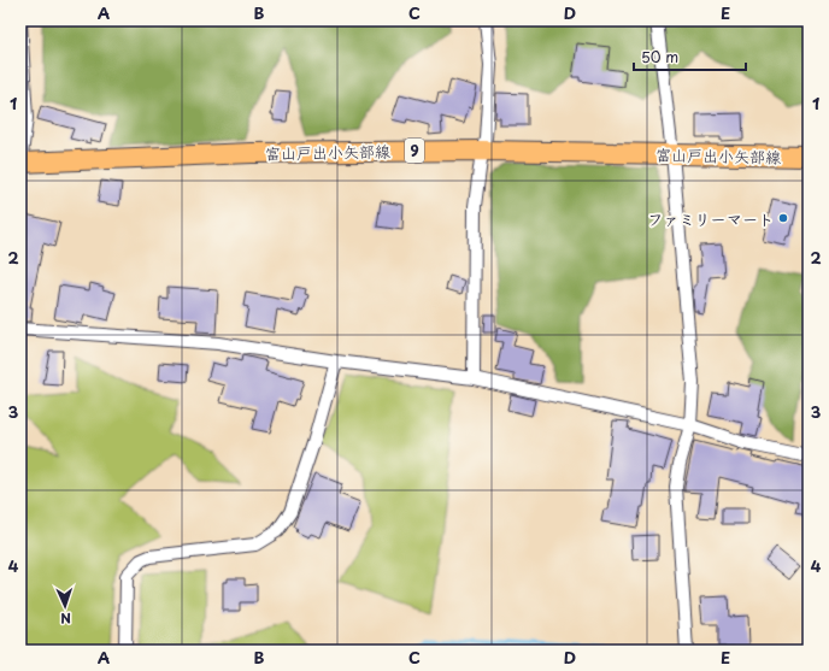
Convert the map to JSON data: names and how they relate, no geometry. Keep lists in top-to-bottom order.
{
  "streets": {
    "main road": ["9", "富山戸出小矢部線"]
  },
  "places": ["ファミリーマート"],
  "scale_bar": "50 m",
  "north": "bottom",
  "grid": {
    "columns": [
      "A",
      "B",
      "C",
      "D",
      "E"
    ],
    "rows": [
      "1",
      "2",
      "3",
      "4"
    ]
  }
}
